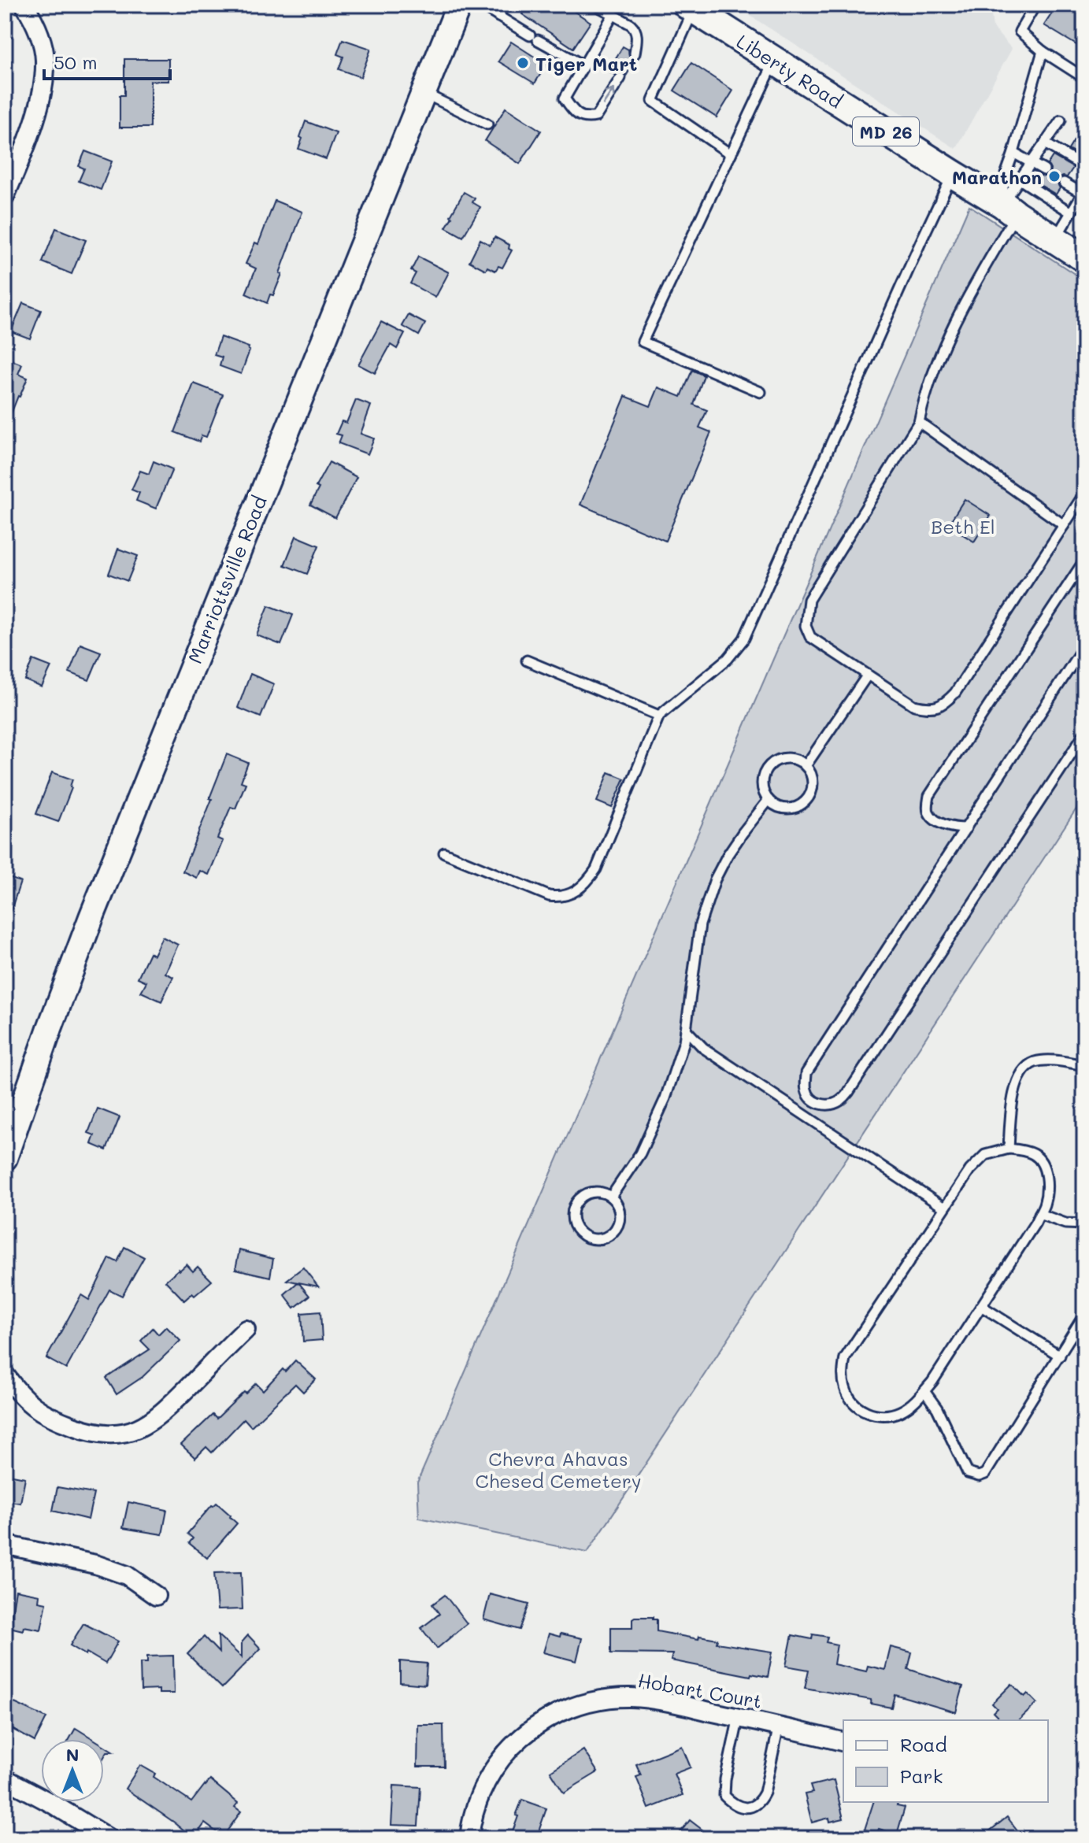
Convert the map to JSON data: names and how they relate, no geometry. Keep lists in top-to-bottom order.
{
  "streets": {
    "main road": ["Liberty Road", "MD 26", "Marriottsville Road"],
    "street": ["Hobart Court"]
  },
  "parks": ["Beth El", "Chevra Ahavas Chesed Cemetery"],
  "places": ["Tiger Mart", "Marathon"],
  "legend": ["Road", "Park"],
  "scale_bar": "50 m",
  "north": "top"
}
